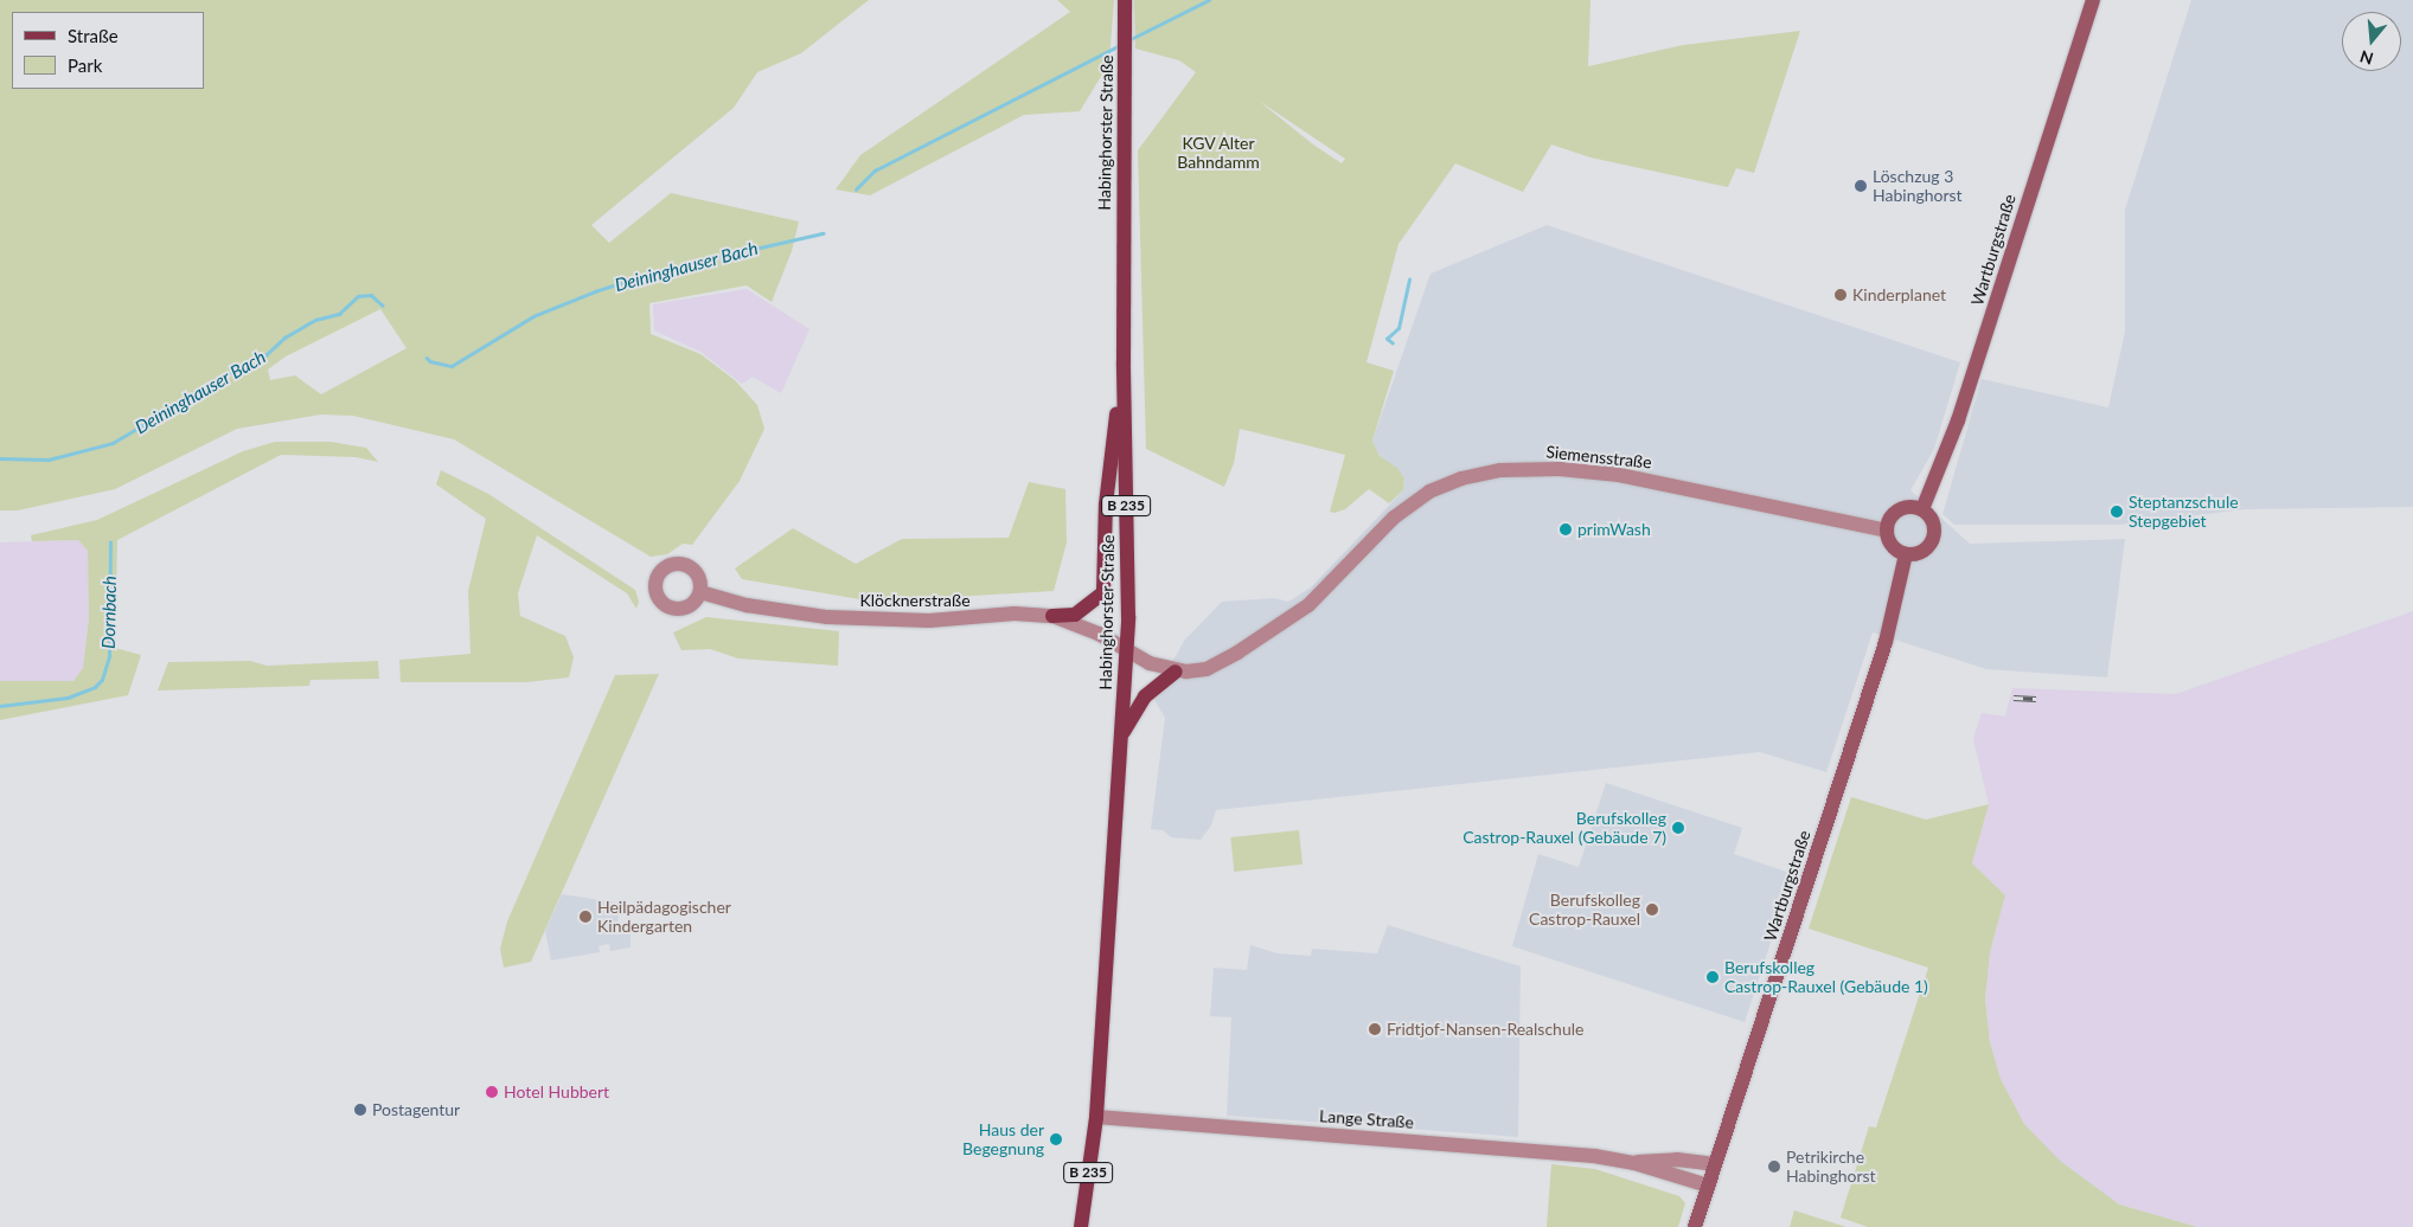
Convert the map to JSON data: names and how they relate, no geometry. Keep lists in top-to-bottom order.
{
  "streets": {
    "main road": ["Habinghorster Straße", "Wartburgstraße", "B 235"],
    "street": ["Siemensstraße", "Klöcknerstraße", "Lange Straße"]
  },
  "crossings": [
    ["Habinghorster Straße", "B 235"],
    ["Habinghorster Straße", "Klöcknerstraße"],
    ["Habinghorster Straße", "Lange Straße"],
    ["Wartburgstraße", "Siemensstraße"],
    ["Wartburgstraße", "Lange Straße"],
    ["B 235", "Lange Straße"]
  ],
  "water": ["Deininghauser Bach", "Dornbach"],
  "parks": ["KGV Alter Bahndamm"],
  "places": [
    "Löschzug 3 Habinghorst",
    "Kinderplanet",
    "Steptanzschule Stepgebiet",
    "primWash",
    "Berufskolleg Castrop-Rauxel (Gebäude 7)",
    "Berufskolleg Castrop-Rauxel",
    "Heilpädagogischer Kindergarten",
    "Berufskolleg Castrop-Rauxel (Gebäude 1)",
    "Fridtjof-Nansen-Realschule",
    "Hotel Hubbert",
    "Postagentur",
    "Haus der Begegnung",
    "Petrikirche Habinghorst"
  ],
  "legend": ["Straße", "Park"],
  "north": "bottom"
}
